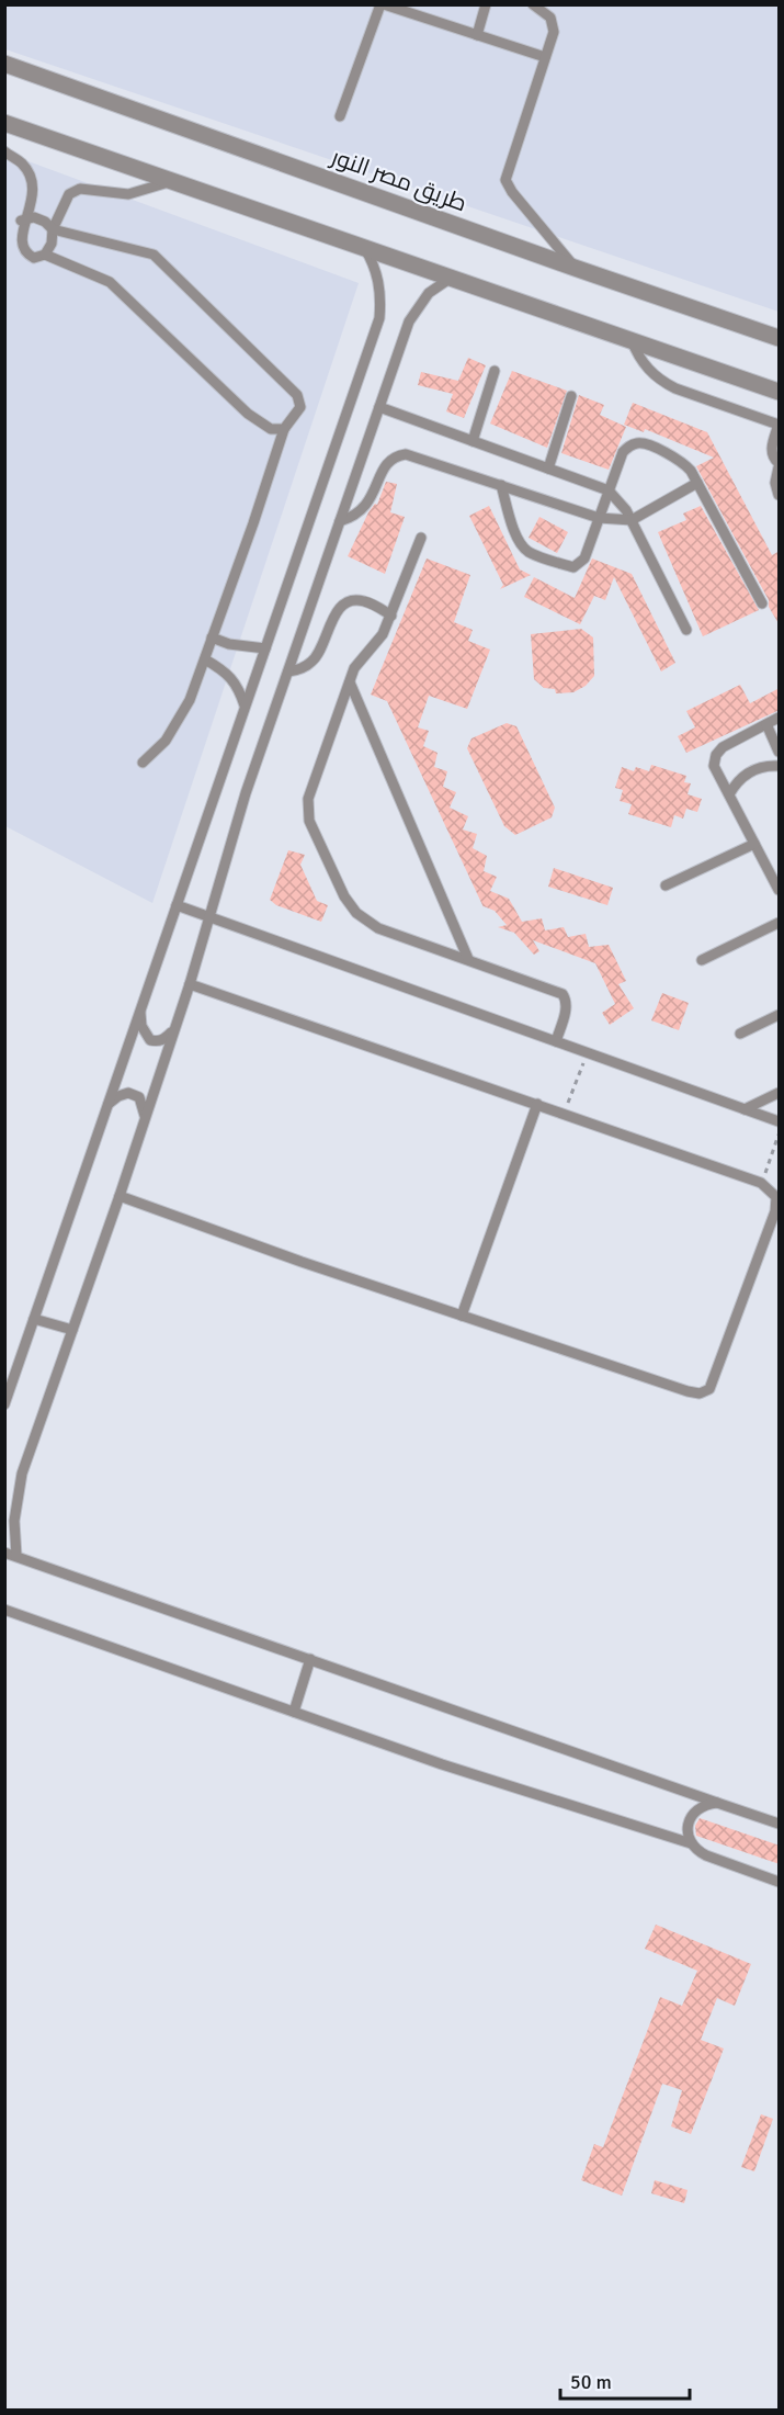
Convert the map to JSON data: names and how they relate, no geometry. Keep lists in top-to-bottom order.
{
  "streets": {
    "street": ["طريق مصر النور"]
  },
  "scale_bar": "50 m"
}
